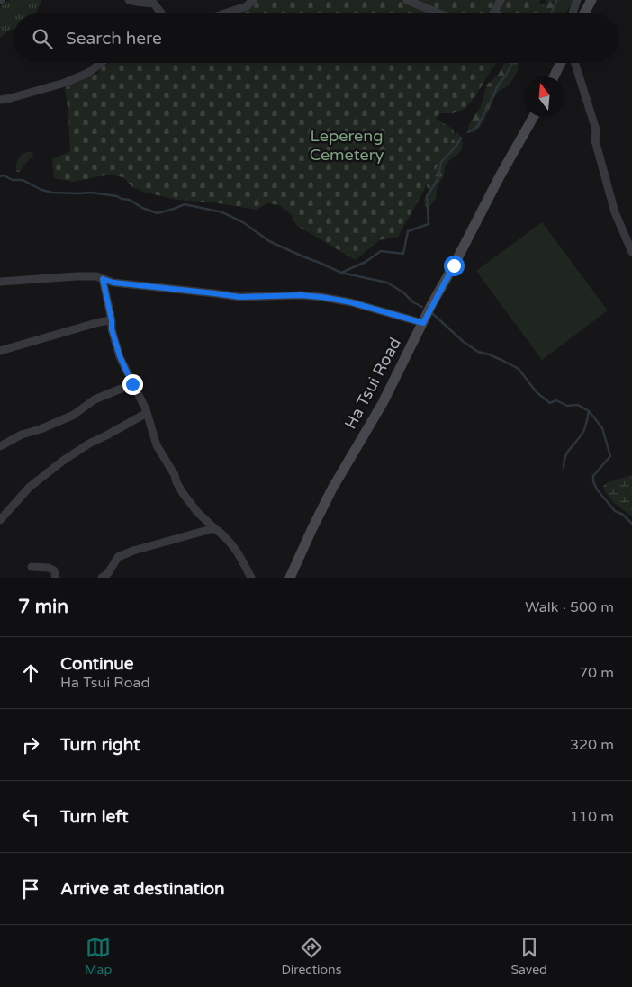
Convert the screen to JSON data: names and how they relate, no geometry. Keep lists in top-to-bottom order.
{
  "streets": {
    "street": ["Ha Tsui Road"]
  },
  "parks": ["Lepereng Cemetery"],
  "north": "top",
  "page": {
    "search": "Search here",
    "heading": ["7 min", "Walk · 500 m"],
    "list": [
      ["Continue", "Ha Tsui Road", "70 m"],
      ["Turn right", "320 m"],
      ["Turn left", "110 m"],
      "Arrive at destination"
    ],
    "nav": ["Map", "Directions", "Saved"]
  }
}
